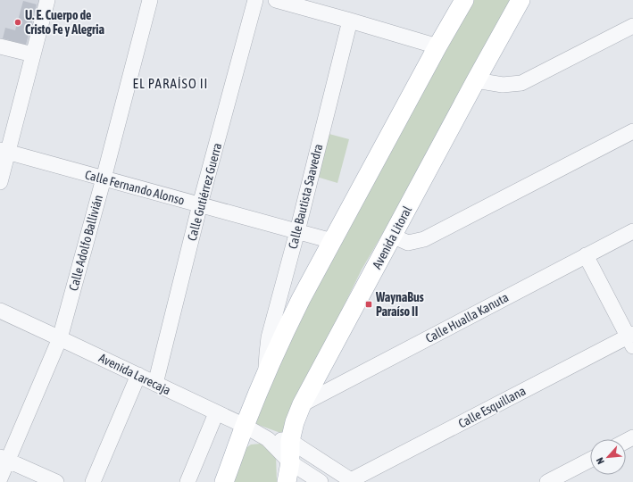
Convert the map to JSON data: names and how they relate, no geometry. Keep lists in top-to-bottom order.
{
  "streets": {
    "main road": ["Avenida Litoral"],
    "street": [
      "Calle Fernando Alonso",
      "Calle Gutiérrez Guerra",
      "Calle Bautista Saavedra",
      "Calle Adolfo Ballivián",
      "Calle Hualla Kanuta",
      "Avenida Larecaja",
      "Calle Esquillana"
    ]
  },
  "crossings": [
    ["Calle Fernando Alonso", "Calle Gutiérrez Guerra"],
    ["Calle Fernando Alonso", "Calle Bautista Saavedra"],
    ["Calle Fernando Alonso", "Calle Adolfo Ballivián"],
    ["Calle Gutiérrez Guerra", "Avenida Larecaja"],
    ["Avenida Litoral", "Calle Hualla Kanuta"],
    ["Avenida Litoral", "Avenida Larecaja"],
    ["Calle Adolfo Ballivián", "Avenida Larecaja"],
    ["Avenida Larecaja", "Calle Esquillana"]
  ],
  "districts": ["EL PARAÍSO II"],
  "places": {
    "other": ["U. E. Cuerpo de Cristo Fe y Alegria"],
    "transit": ["WaynaBus Paraíso II"]
  },
  "north": "bottom left"
}
